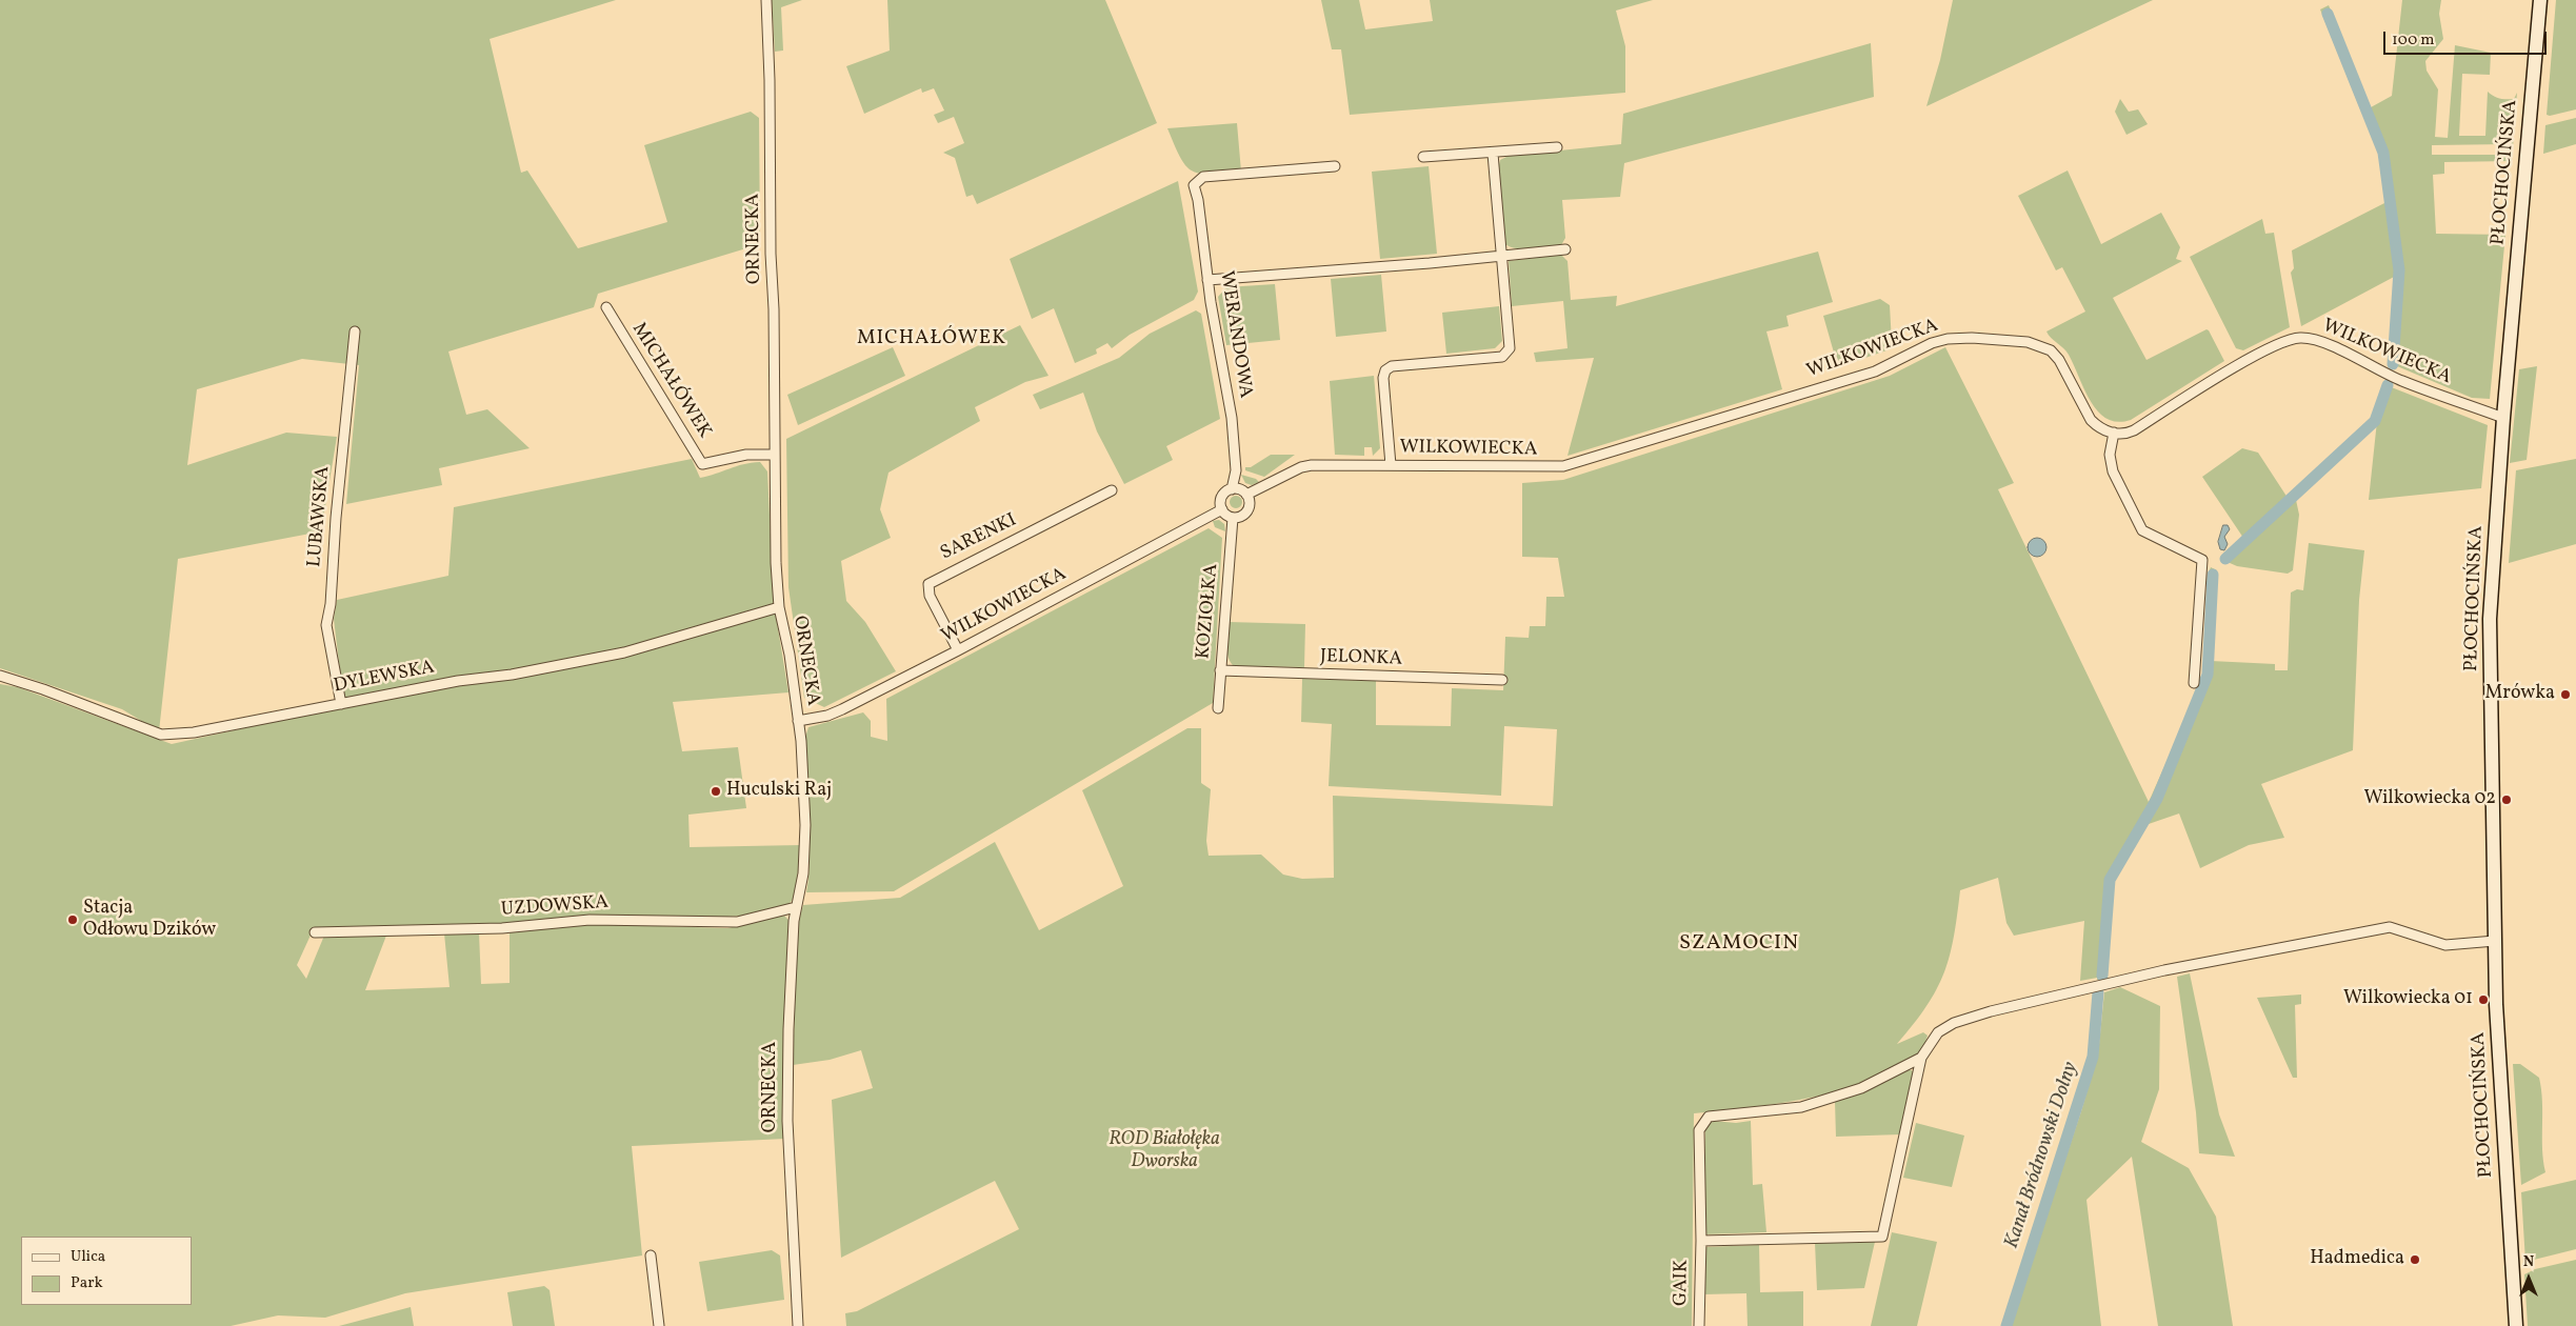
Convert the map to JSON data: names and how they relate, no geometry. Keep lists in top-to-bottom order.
{
  "streets": {
    "main road": ["PŁOCHOCIŃSKA"],
    "street": [
      "ORNECKA",
      "WERANDOWA",
      "WILKOWIECKA",
      "MICHAŁÓWEK",
      "LUBAWSKA",
      "SARENKI",
      "KOZIOŁKA",
      "JELONKA",
      "DYLEWSKA",
      "UZDOWSKA",
      "GAIK"
    ]
  },
  "crossings": [
    ["PŁOCHOCIŃSKA", "WILKOWIECKA"],
    ["ORNECKA", "WILKOWIECKA"],
    ["ORNECKA", "MICHAŁÓWEK"],
    ["ORNECKA", "DYLEWSKA"],
    ["ORNECKA", "UZDOWSKA"],
    ["WERANDOWA", "WILKOWIECKA"],
    ["WERANDOWA", "KOZIOŁKA"],
    ["WILKOWIECKA", "SARENKI"],
    ["WILKOWIECKA", "KOZIOŁKA"],
    ["LUBAWSKA", "DYLEWSKA"],
    ["KOZIOŁKA", "JELONKA"]
  ],
  "districts": ["MICHAŁÓWEK", "SZAMOCIN"],
  "water": ["Kanał Bródnowski Dolny"],
  "parks": ["ROD Białołęka Dworska"],
  "places": [
    "Mrówka",
    "Huculski Raj",
    "Wilkowiecka 02",
    "Stacja Odłowu Dzików",
    "Wilkowiecka 01",
    "Hadmedica"
  ],
  "legend": ["Ulica", "Park"],
  "scale_bar": "100 m",
  "north": "top"
}
